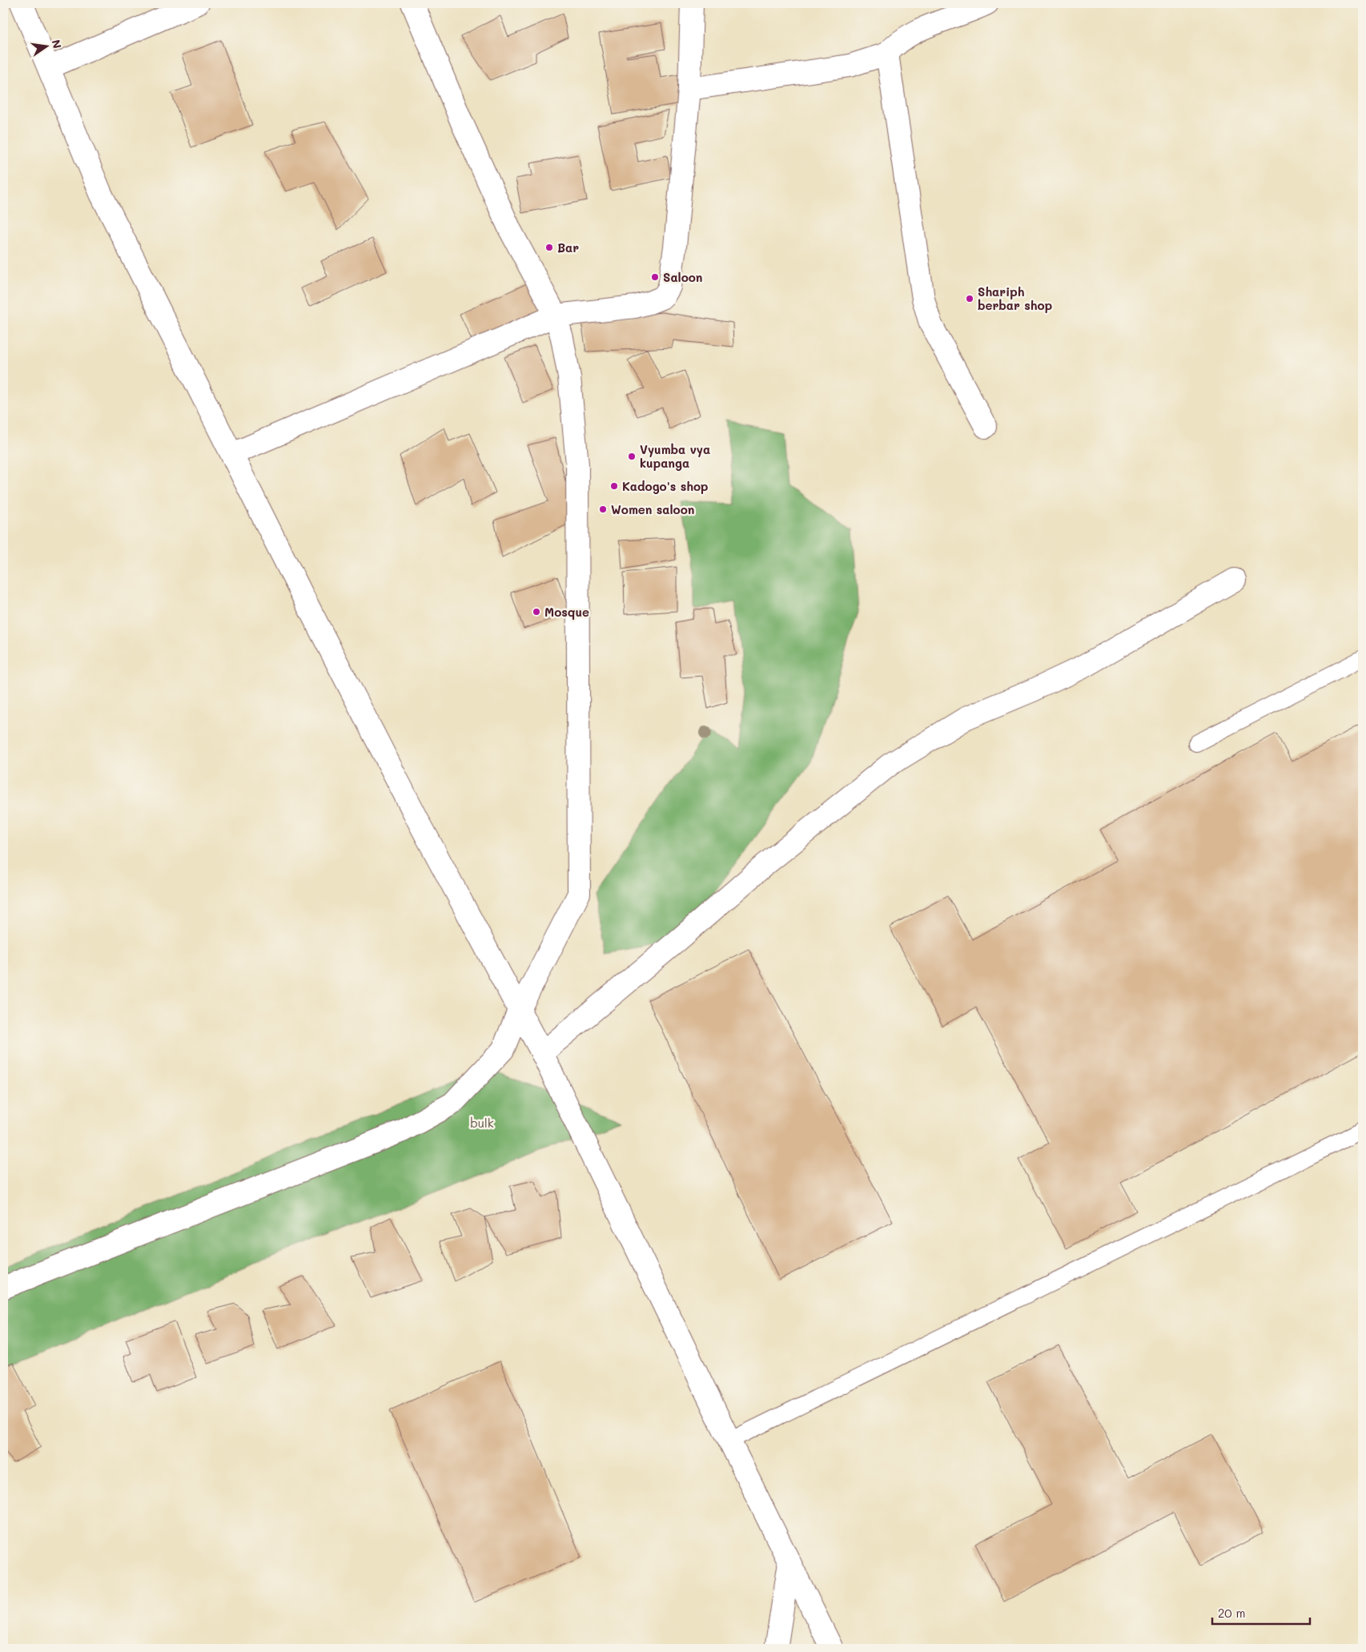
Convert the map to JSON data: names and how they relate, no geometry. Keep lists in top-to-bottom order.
{
  "parks": ["bulk"],
  "places": [
    "Bar",
    "Saloon",
    "Shariph berbar shop",
    "Vyumba vya kupanga",
    "Kadogo's shop",
    "Women saloon",
    "Mosque"
  ],
  "scale_bar": "20 m",
  "north": "right"
}
